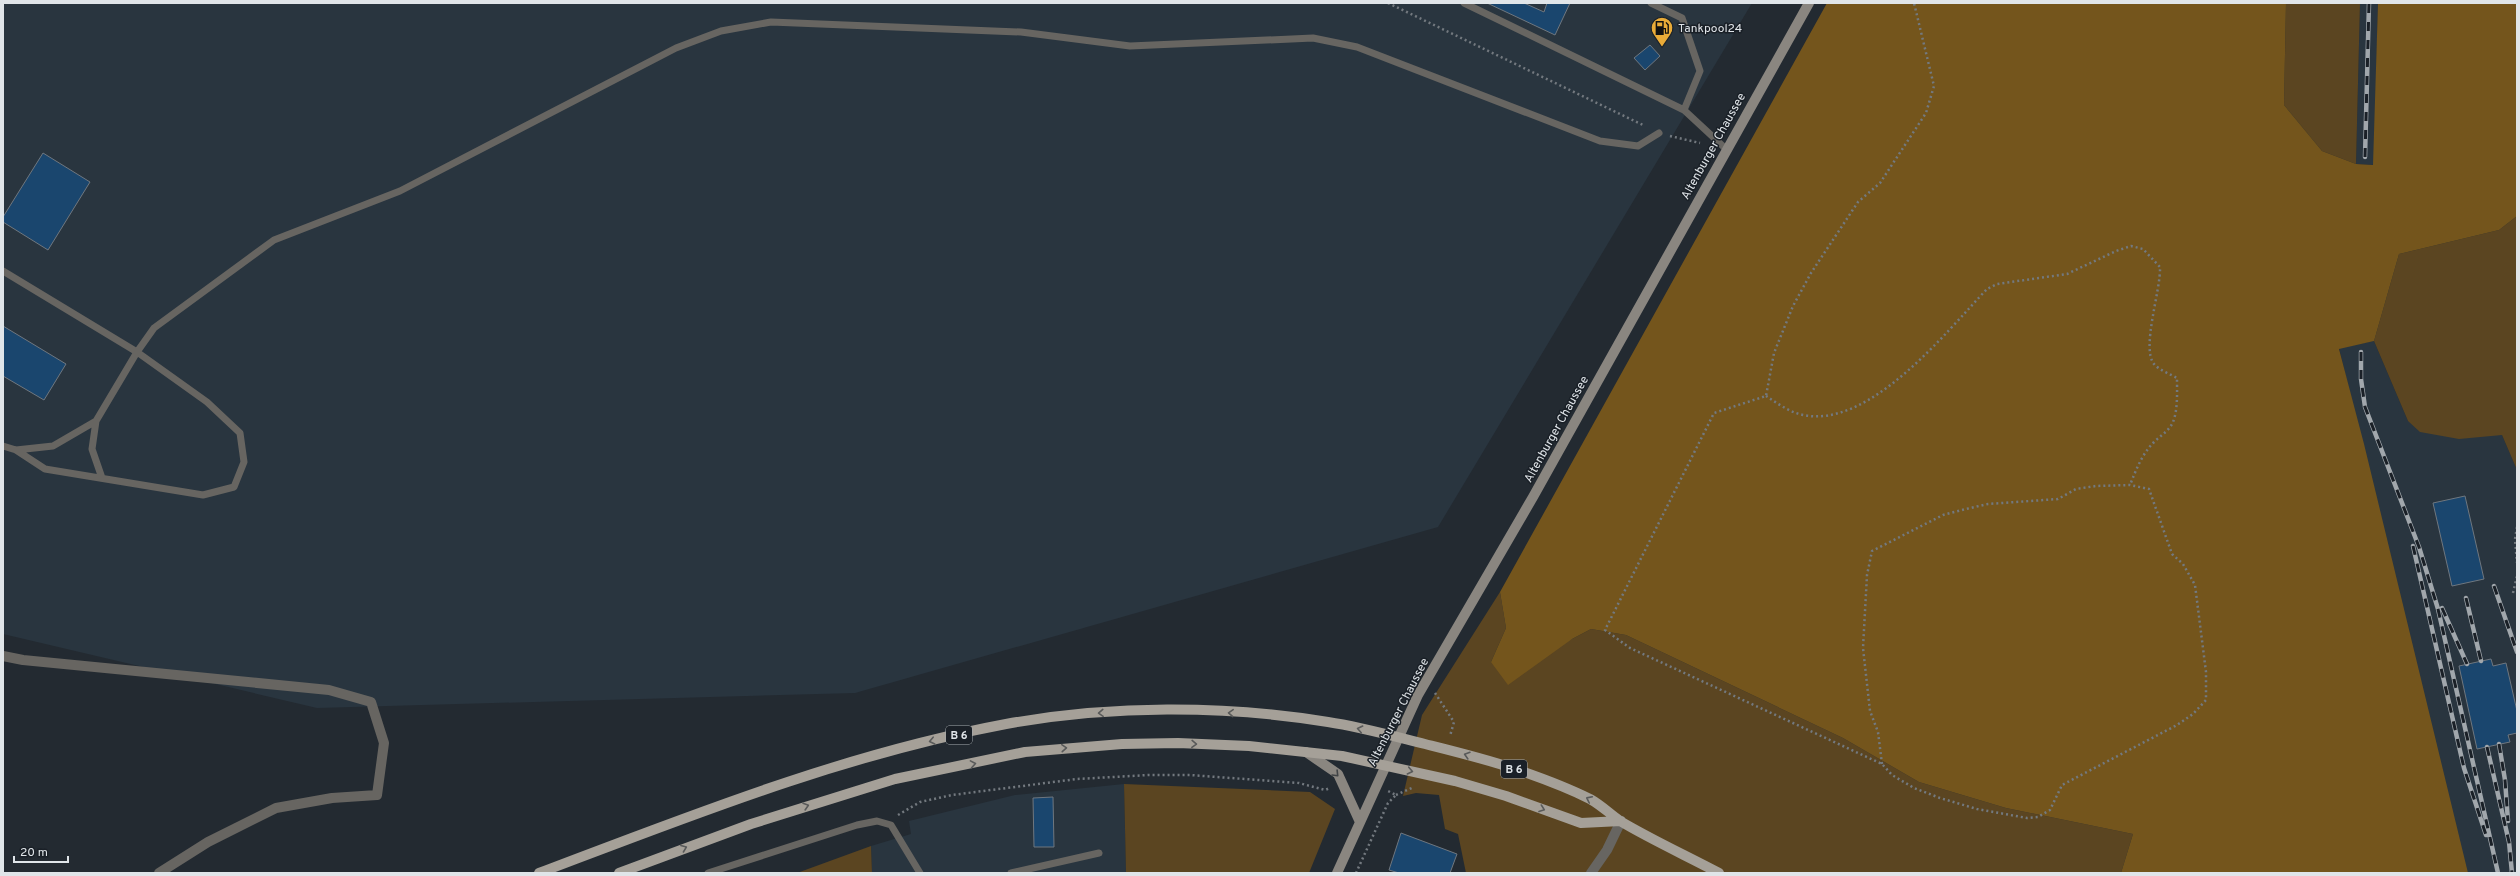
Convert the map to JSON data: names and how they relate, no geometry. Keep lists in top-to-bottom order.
{
  "streets": {
    "main road": ["Altenburger Chaussee", "B 6"]
  },
  "crossings": [
    ["Altenburger Chaussee", "B 6"]
  ],
  "places": {
    "fuel station": ["Tankpool24"]
  },
  "scale_bar": "20 m"
}
